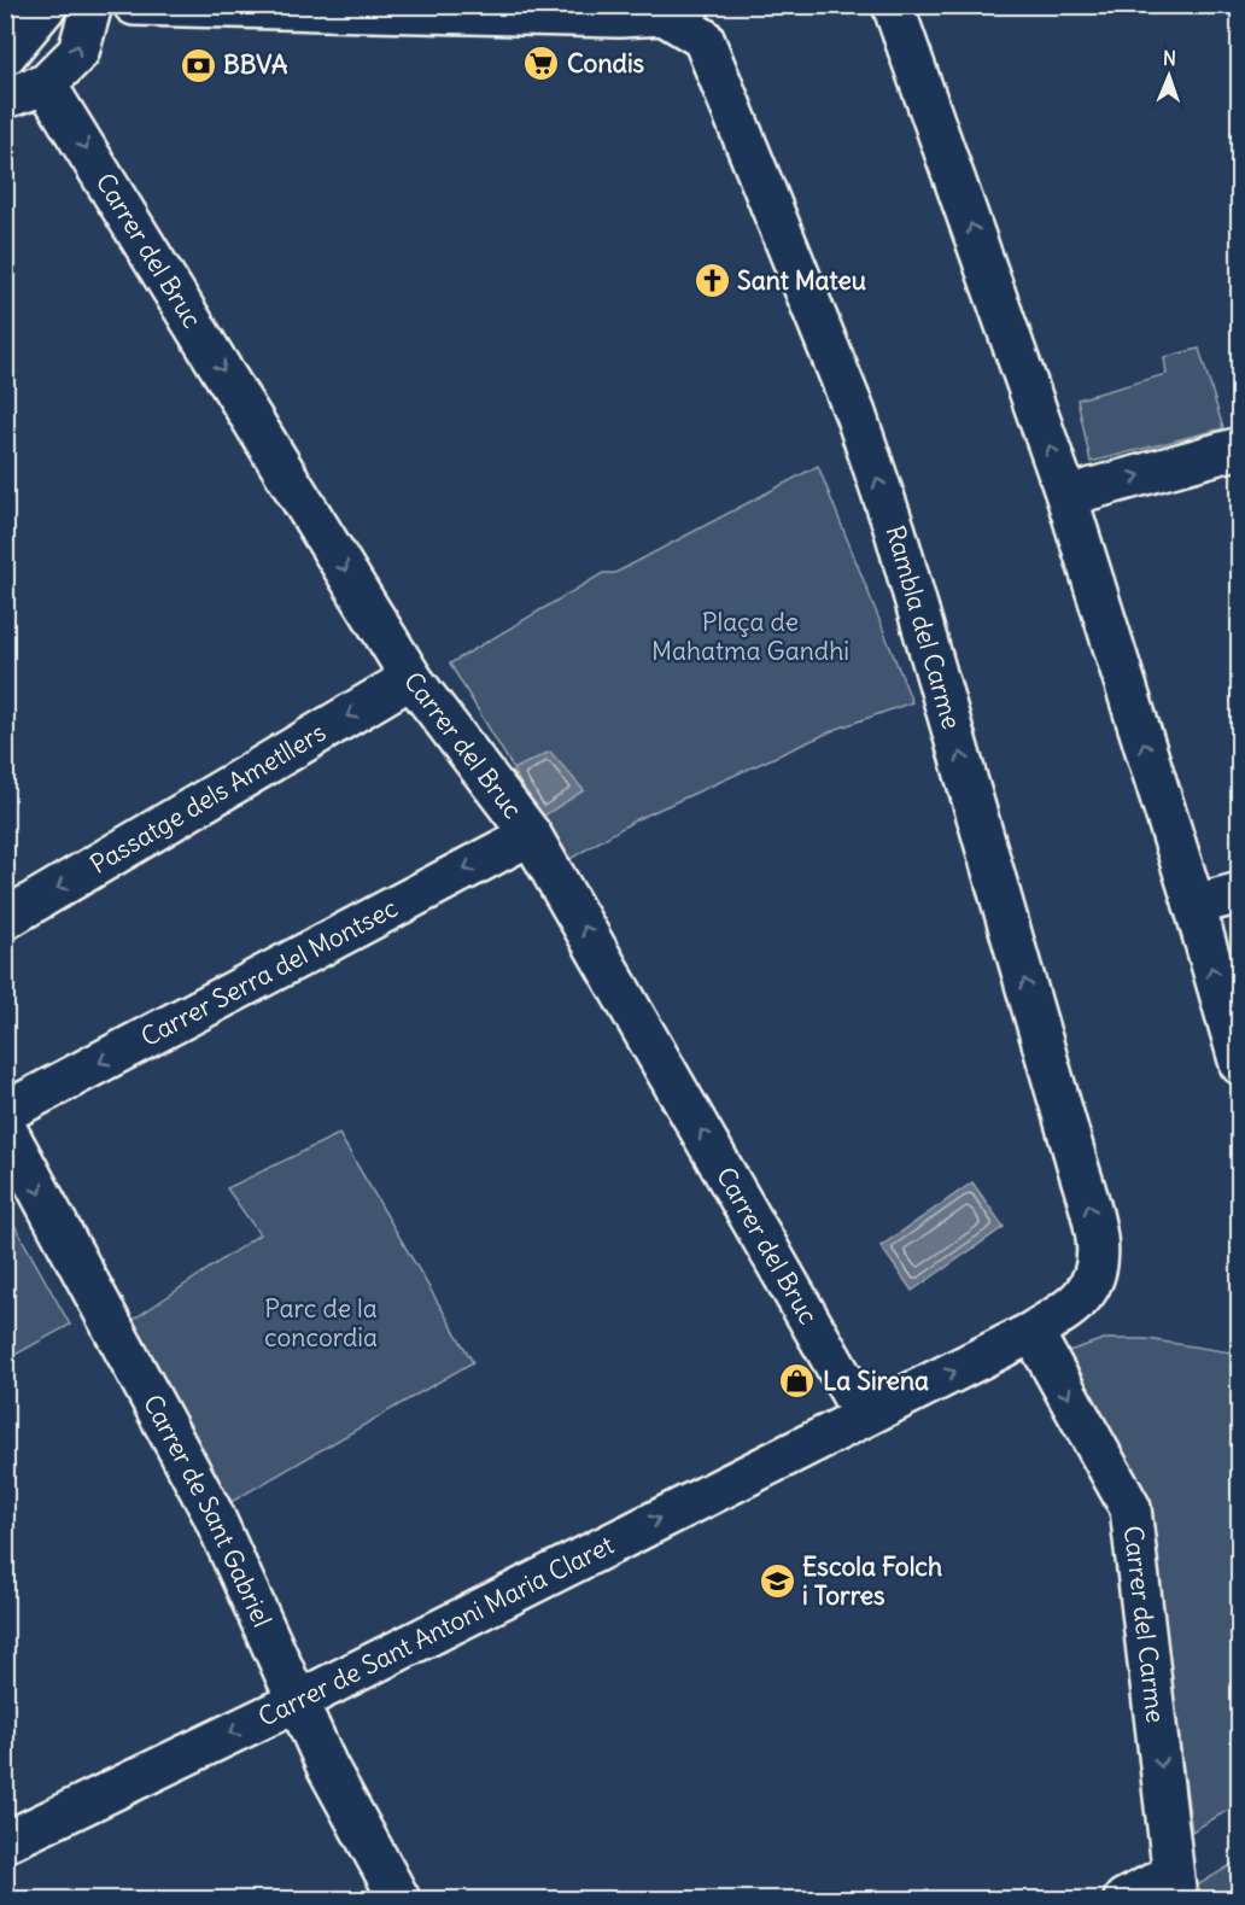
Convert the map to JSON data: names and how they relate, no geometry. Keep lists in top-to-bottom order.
{
  "streets": {
    "street": [
      "Carrer del Bruc",
      "Rambla del Carme",
      "Passatge dels Ametllers",
      "Carrer Serra del Montsec",
      "Carrer de Sant Gabriel",
      "Carrer del Carme",
      "Carrer de Sant Antoni Maria Claret"
    ]
  },
  "crossings": [
    ["Carrer del Bruc", "Passatge dels Ametllers"],
    ["Carrer del Bruc", "Carrer Serra del Montsec"],
    ["Carrer del Bruc", "Carrer de Sant Antoni Maria Claret"],
    ["Rambla del Carme", "Carrer de Sant Antoni Maria Claret"],
    ["Carrer de Sant Gabriel", "Carrer de Sant Antoni Maria Claret"],
    ["Carrer del Carme", "Carrer de Sant Antoni Maria Claret"]
  ],
  "one_way": [
    "Passatge dels Ametllers",
    "Carrer Serra del Montsec",
    "Carrer de Sant Gabriel",
    "Carrer del Carme"
  ],
  "parks": ["Plaça de Mahatma Gandhi", "Parc de la concordia"],
  "places": {
    "supermarket": ["Condis"],
    "bank": ["BBVA"],
    "church": ["Sant Mateu"],
    "shop": ["La Sirena"],
    "school or university": ["Escola Folch i Torres"]
  },
  "north": "top"
}
